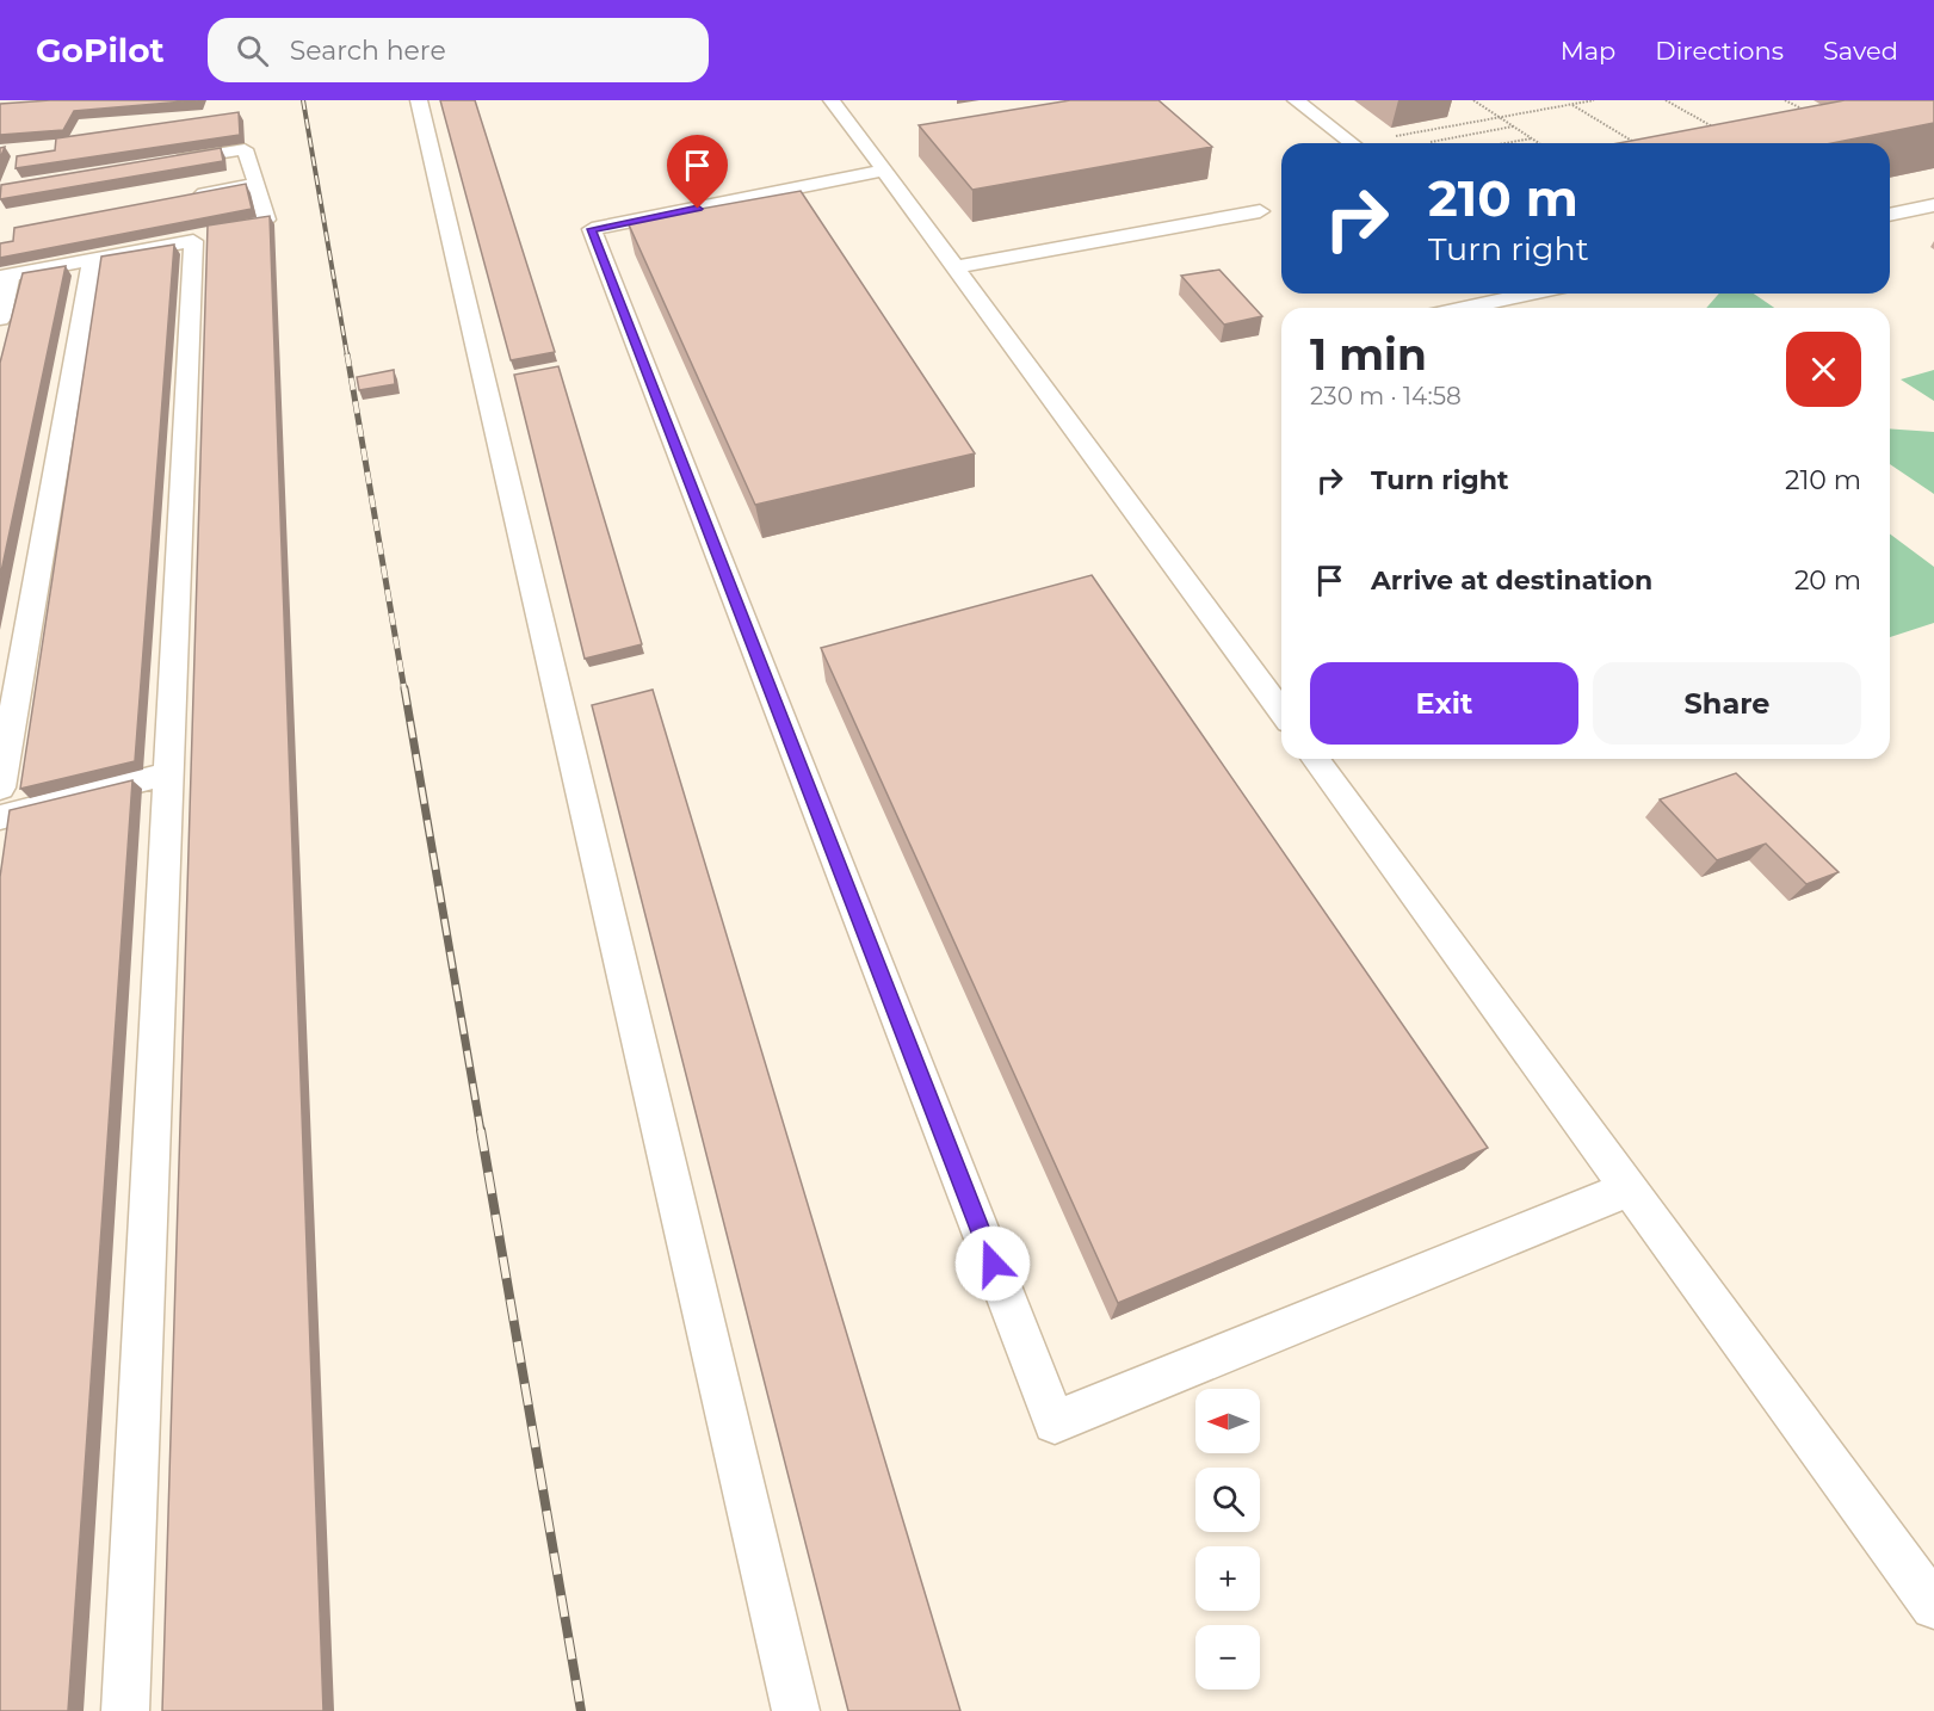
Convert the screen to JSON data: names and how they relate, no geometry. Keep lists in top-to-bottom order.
{
  "north": "left",
  "page": {
    "header": "GoPilot",
    "search": "Search here",
    "nav": ["Map", "Directions", "Saved"],
    "turn": ["210 m", "Turn right"],
    "heading": ["1 min", "230 m · 14:58"],
    "list": [
      {
        "name": "Turn right",
        "value": "210 m"
      },
      {
        "name": "Arrive at destination",
        "value": "20 m"
      }
    ],
    "buttons": ["Exit", "Share"],
    "map_buttons": ["+", "−"]
  }
}
